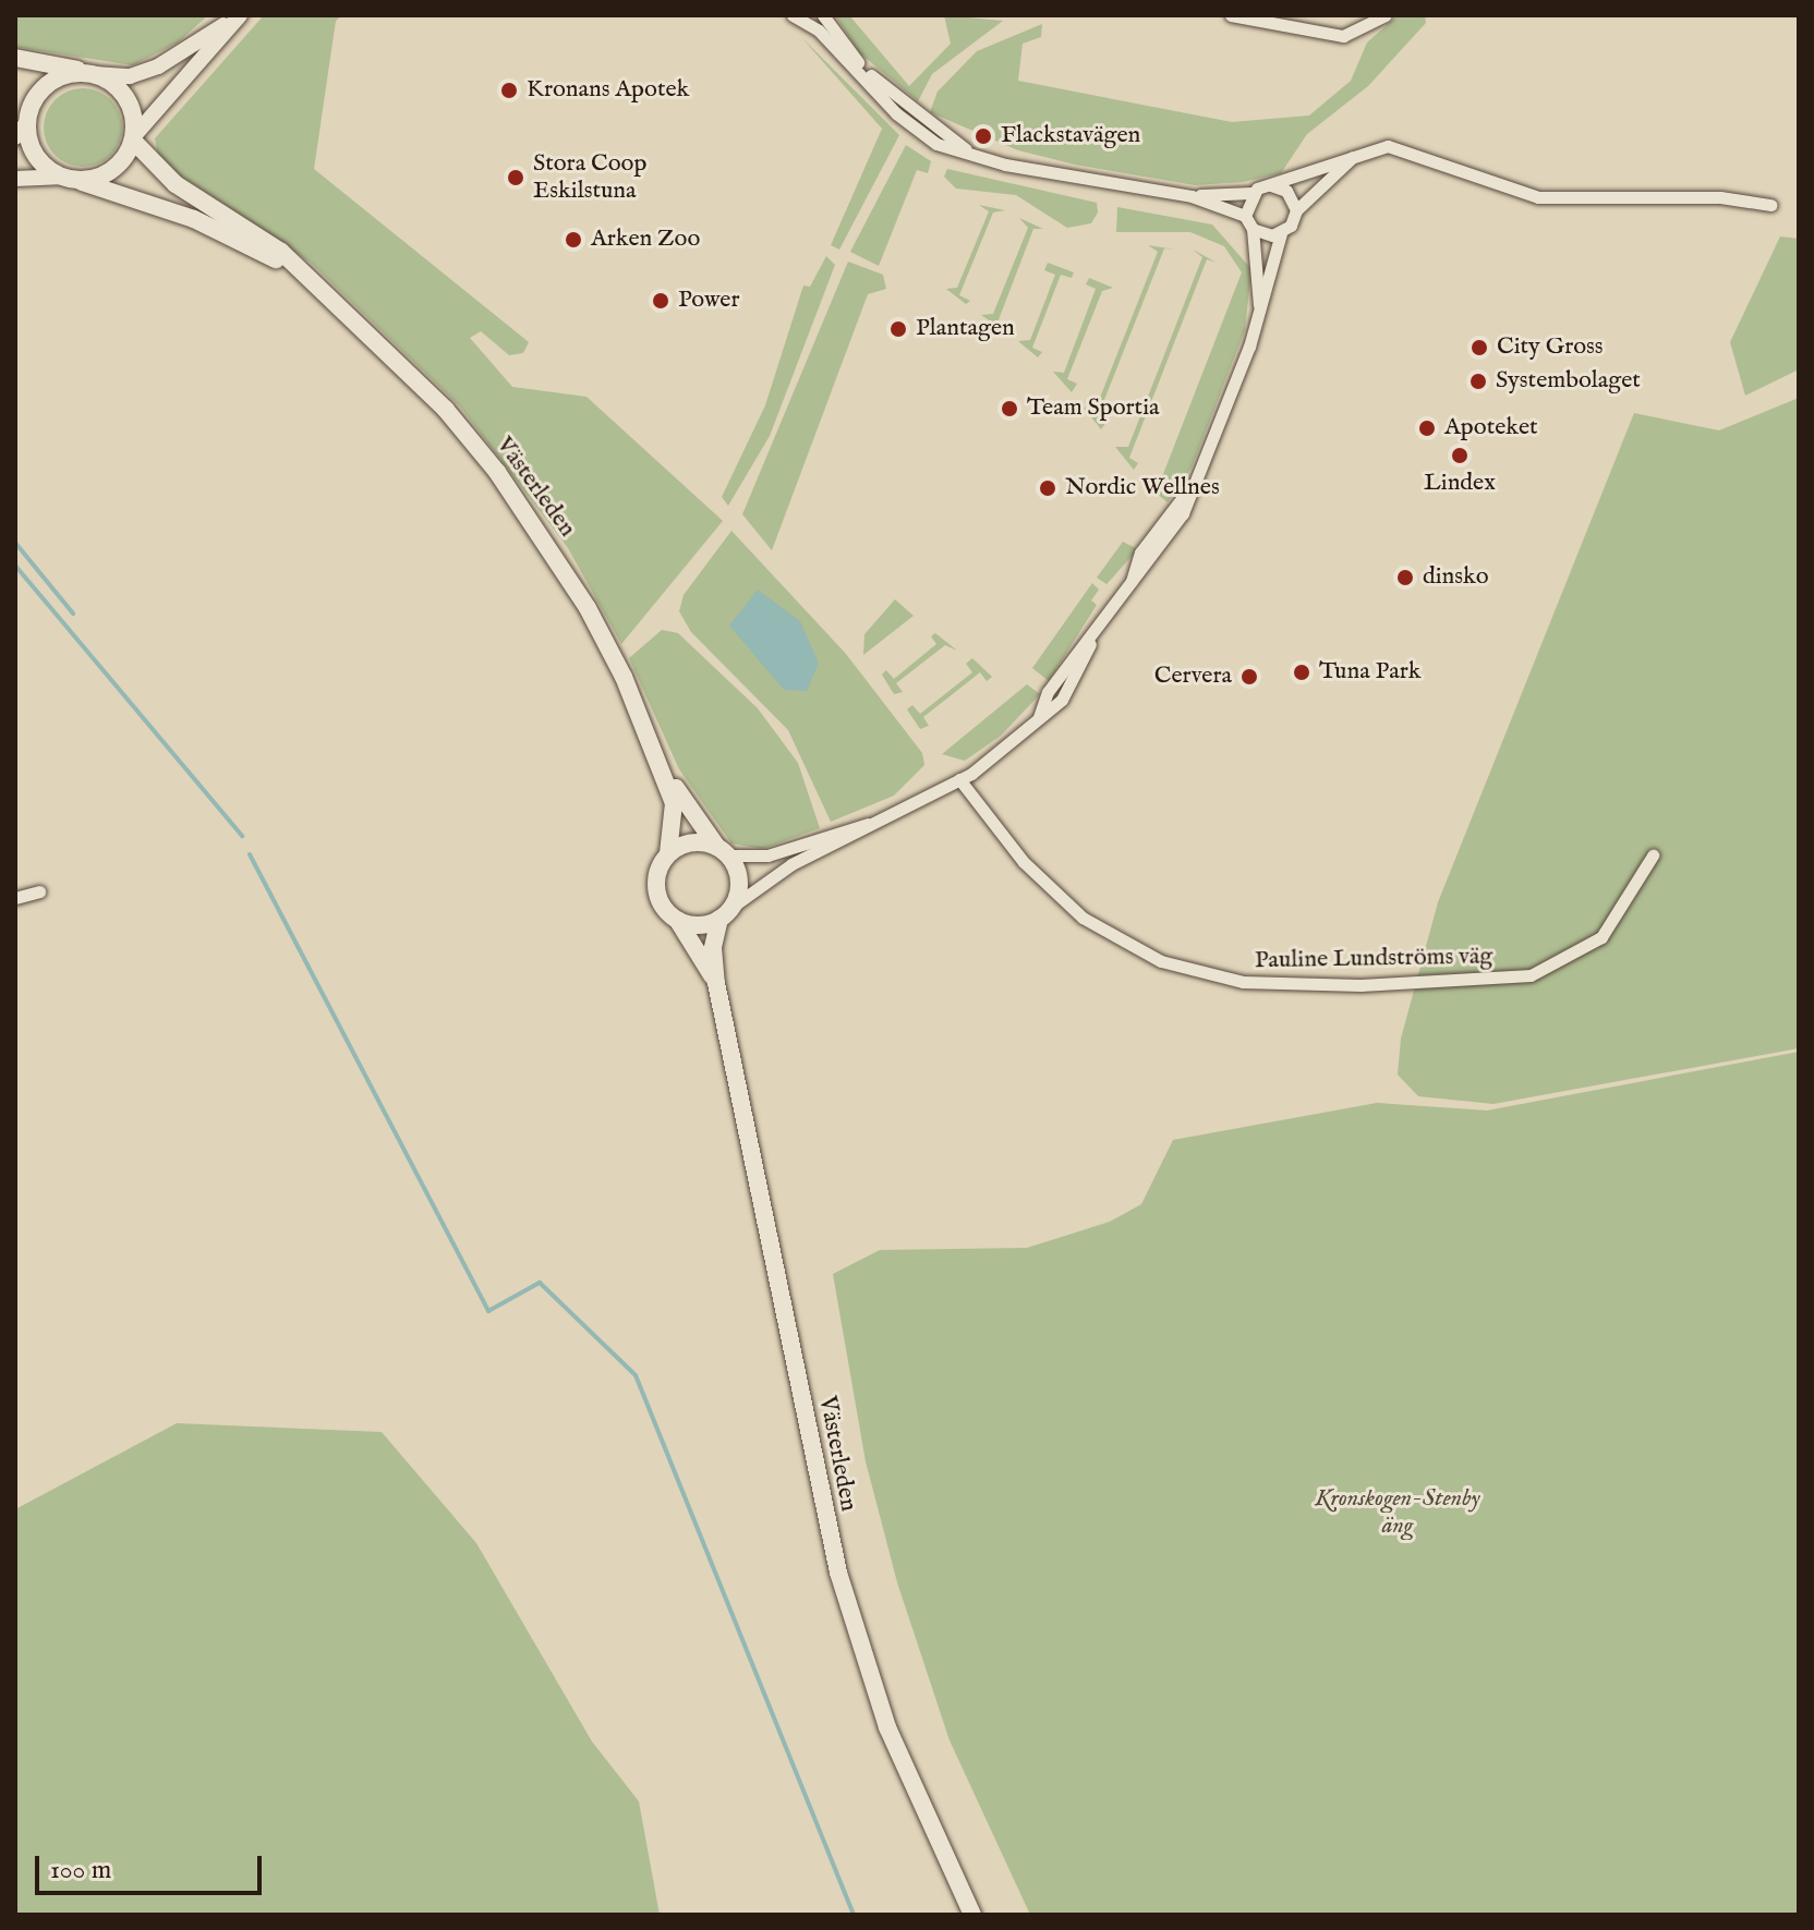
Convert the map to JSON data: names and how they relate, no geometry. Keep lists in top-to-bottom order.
{
  "streets": {
    "main road": ["Västerleden"],
    "street": ["Pauline Lundströms väg"]
  },
  "parks": ["Kronskogen-Stenby äng"],
  "places": [
    "Kronans Apotek",
    "Flackstavägen",
    "Stora Coop Eskilstuna",
    "Arken Zoo",
    "Power",
    "Plantagen",
    "City Gross",
    "Systembolaget",
    "Team Sportia",
    "Apoteket",
    "Lindex",
    "Nordic Wellnes",
    "dinsko",
    "Tuna Park",
    "Cervera"
  ],
  "scale_bar": "100 m"
}
